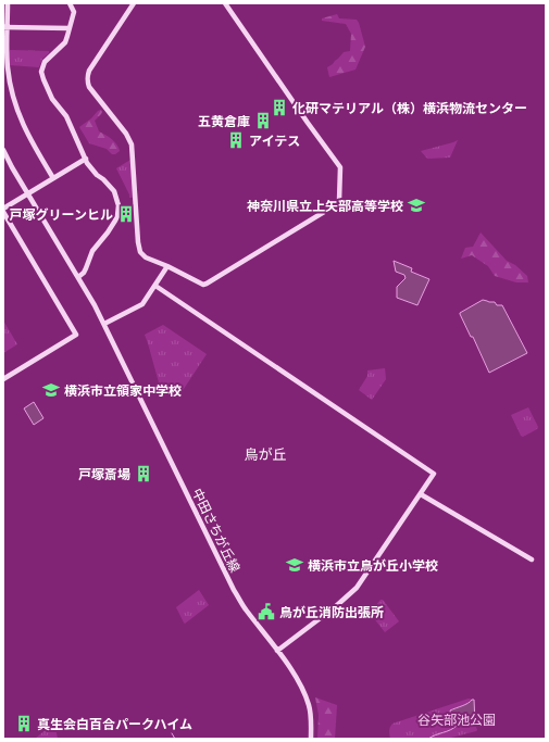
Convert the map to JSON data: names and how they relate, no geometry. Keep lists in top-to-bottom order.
{
  "streets": {
    "street": ["中田さちが丘線"]
  },
  "districts": ["鳥が丘"],
  "parks": ["谷矢部池公園"],
  "places": {
    "building": [
      "化研マテリアル（株）横浜物流センター",
      "五黄倉庫",
      "アイテス",
      "戸塚グリーンヒル",
      "戸塚斎場",
      "真生会白百合パークハイム"
    ],
    "school or university": ["神奈川県立上矢部高等学校", "横浜市立領家中学校", "横浜市立鳥が丘小学校"],
    "public building": ["鳥が丘消防出張所"]
  }
}
